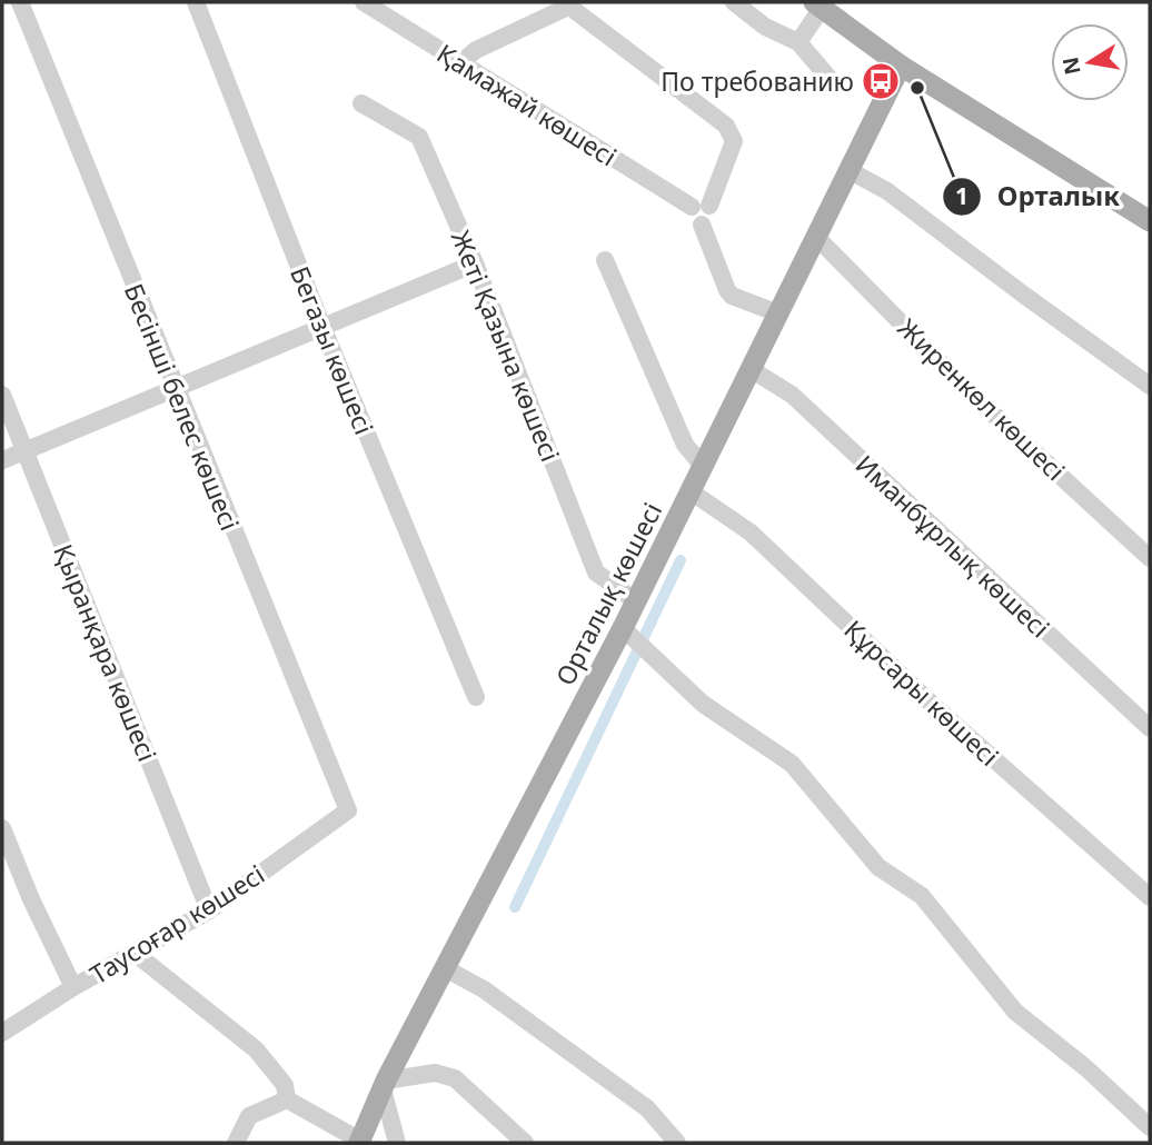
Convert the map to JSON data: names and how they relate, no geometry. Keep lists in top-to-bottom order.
{
  "streets": {
    "main road": ["Орталық көшесі"],
    "street": [
      "Қамажай көшесі",
      "Жеті Қазына көшесі",
      "Бегазы көшесі",
      "Жиренкөл көшесі",
      "Бесінші белес көшесі",
      "Иманбұрлық көшесі",
      "Қыранқара көшесі",
      "Құрсары көшесі",
      "Тауcоғар көшесі"
    ]
  },
  "crossings": [
    ["Жеті Қазына көшесі", "Орталық көшесі"],
    ["Жиренкөл көшесі", "Орталық көшесі"],
    ["Бесінші белес көшесі", "Тауcоғар көшесі"],
    ["Иманбұрлық көшесі", "Орталық көшесі"],
    ["Орталық көшесі", "Құрсары көшесі"],
    ["Қыранқара көшесі", "Тауcоғар көшесі"]
  ],
  "places": {
    "bus stop": ["По требованию"],
    "other": ["Орталык"]
  },
  "north": "left"
}
